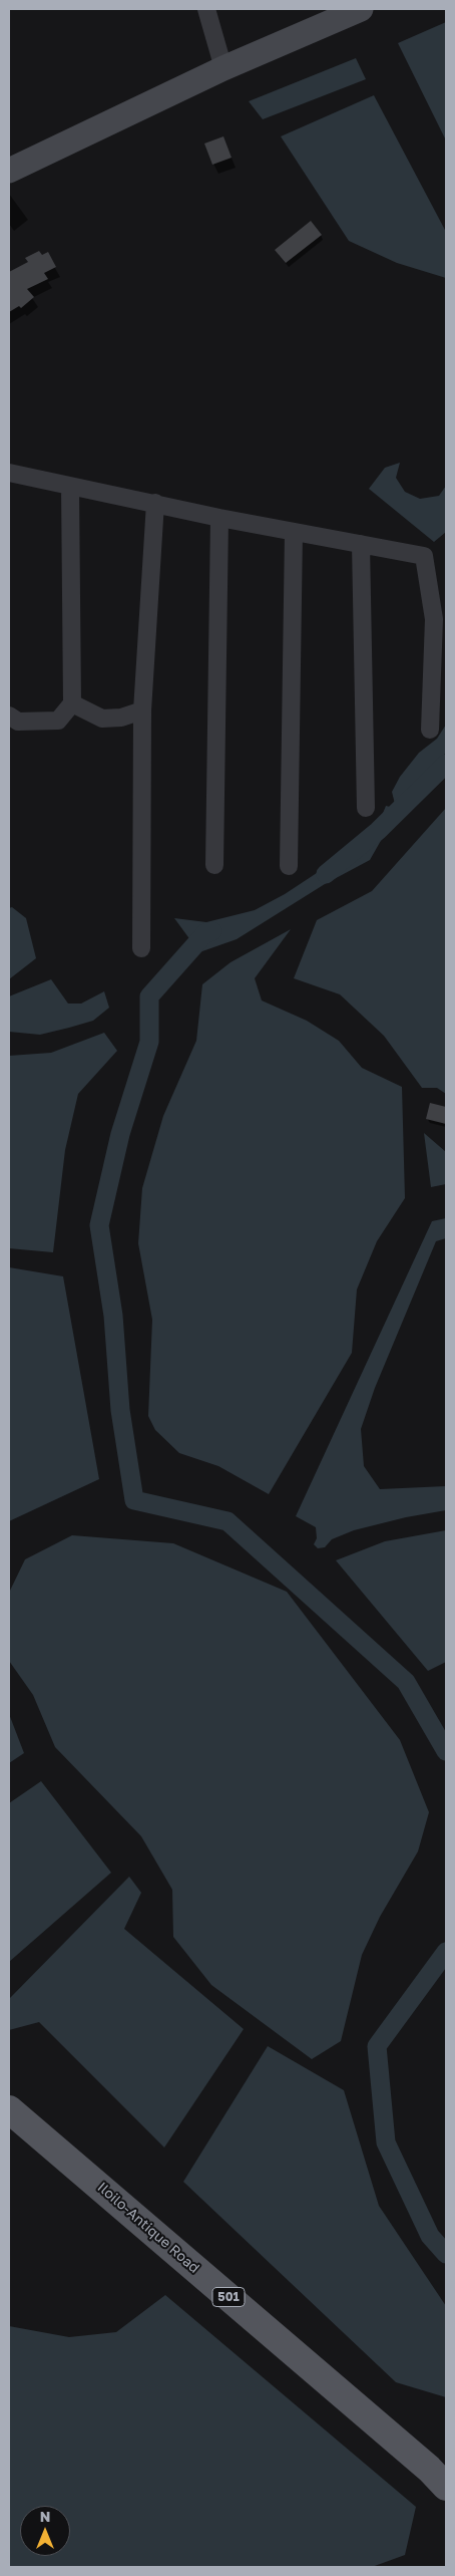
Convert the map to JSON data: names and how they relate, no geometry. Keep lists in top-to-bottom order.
{
  "streets": {
    "main road": ["Iloilo-Antique Road", "501"]
  },
  "north": "top"
}
